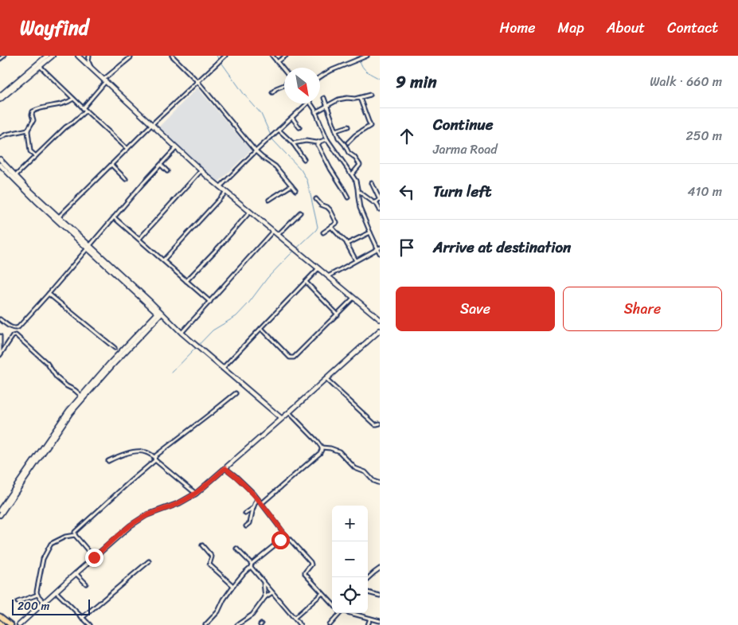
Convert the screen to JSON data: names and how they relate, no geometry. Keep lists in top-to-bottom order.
{
  "scale_bar": "200 m",
  "north": "bottom right",
  "page": {
    "header": "Wayfind",
    "nav": [
      "Home",
      "Map",
      "About",
      "Contact"
    ],
    "heading": ["9 min", "Walk · 660 m"],
    "list": [
      ["Continue", "Jarma Road", "250 m"],
      ["Turn left", "410 m"],
      "Arrive at destination"
    ],
    "buttons": ["Save", "Share"],
    "map_buttons": ["+", "−"],
    "scale": "200 m"
  }
}
